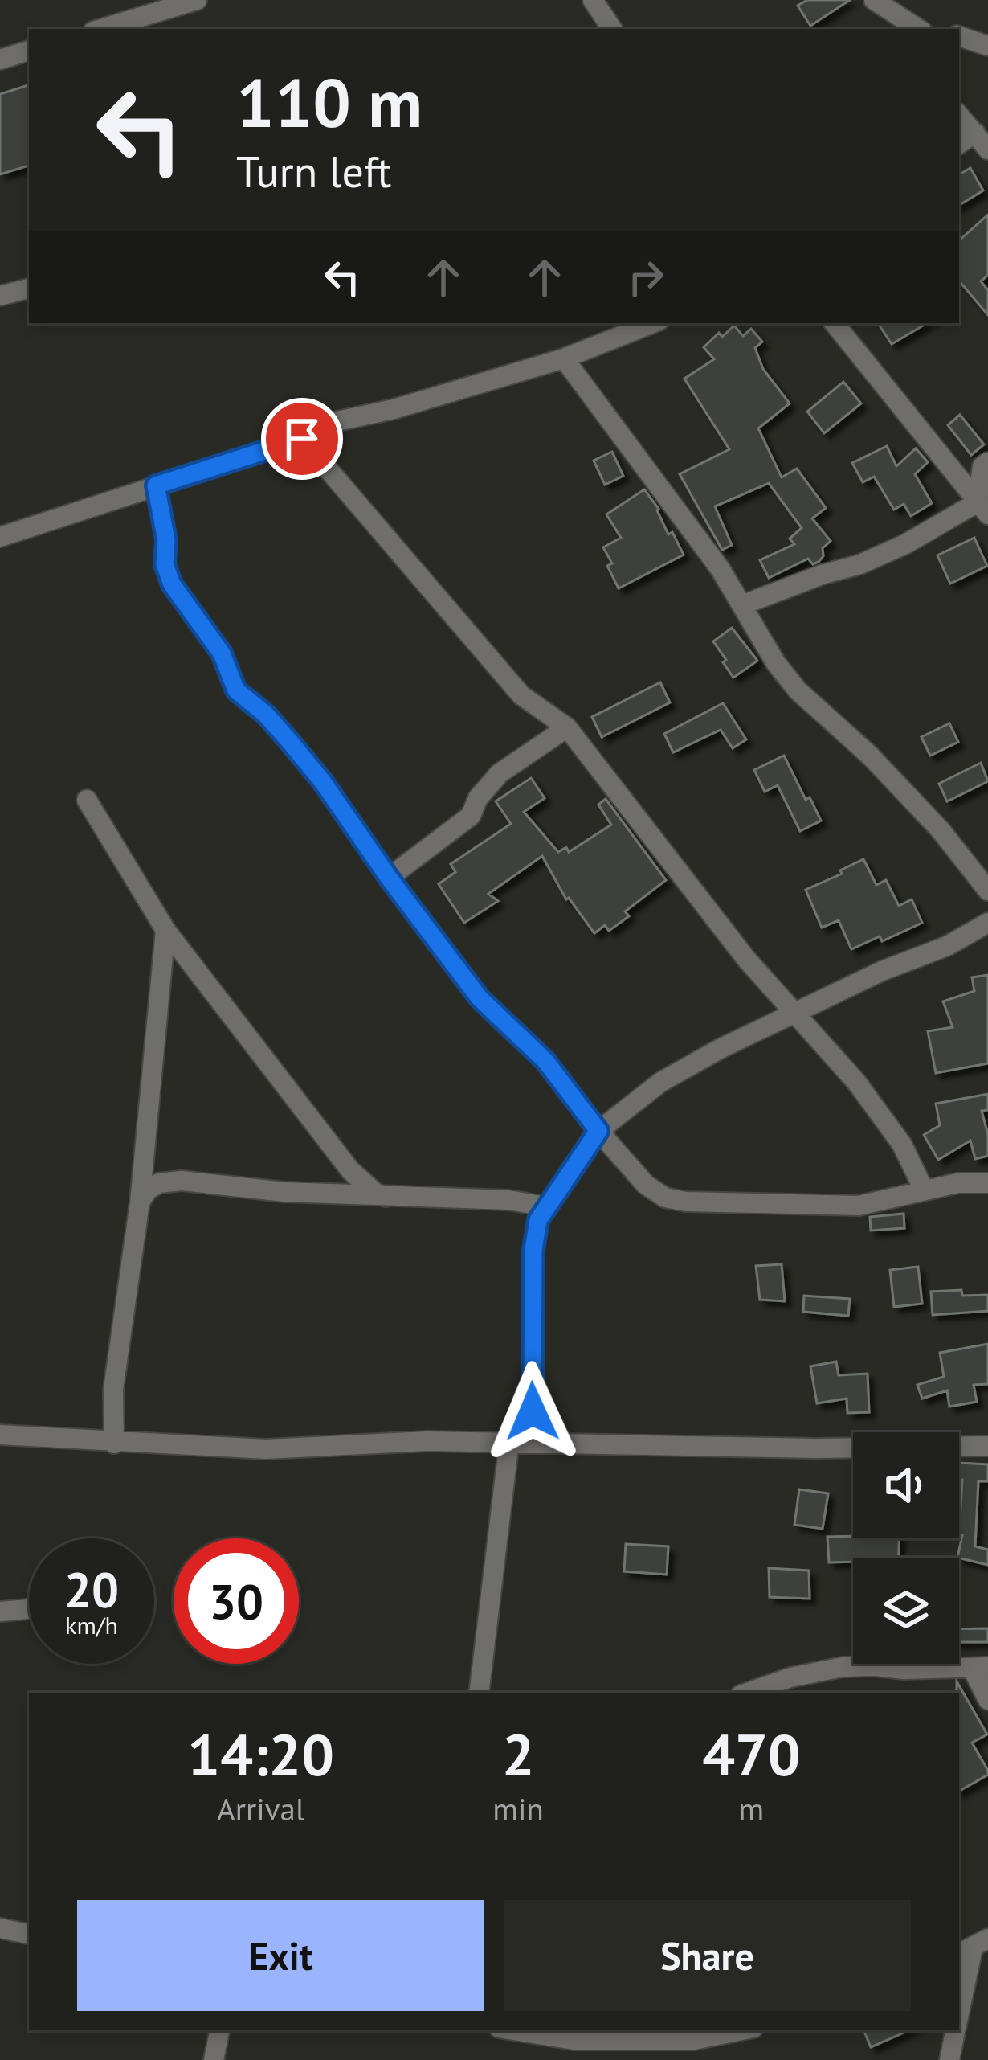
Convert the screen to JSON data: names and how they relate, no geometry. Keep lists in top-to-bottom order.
{
  "page": {
    "turn": ["110 m", "Turn left"],
    "speed": "20 km/h",
    "limit": "30",
    "eta": [
      "14:20",
      "Arrival",
      "2",
      "min",
      "470",
      "m"
    ],
    "buttons": ["Exit", "Share"]
  }
}
